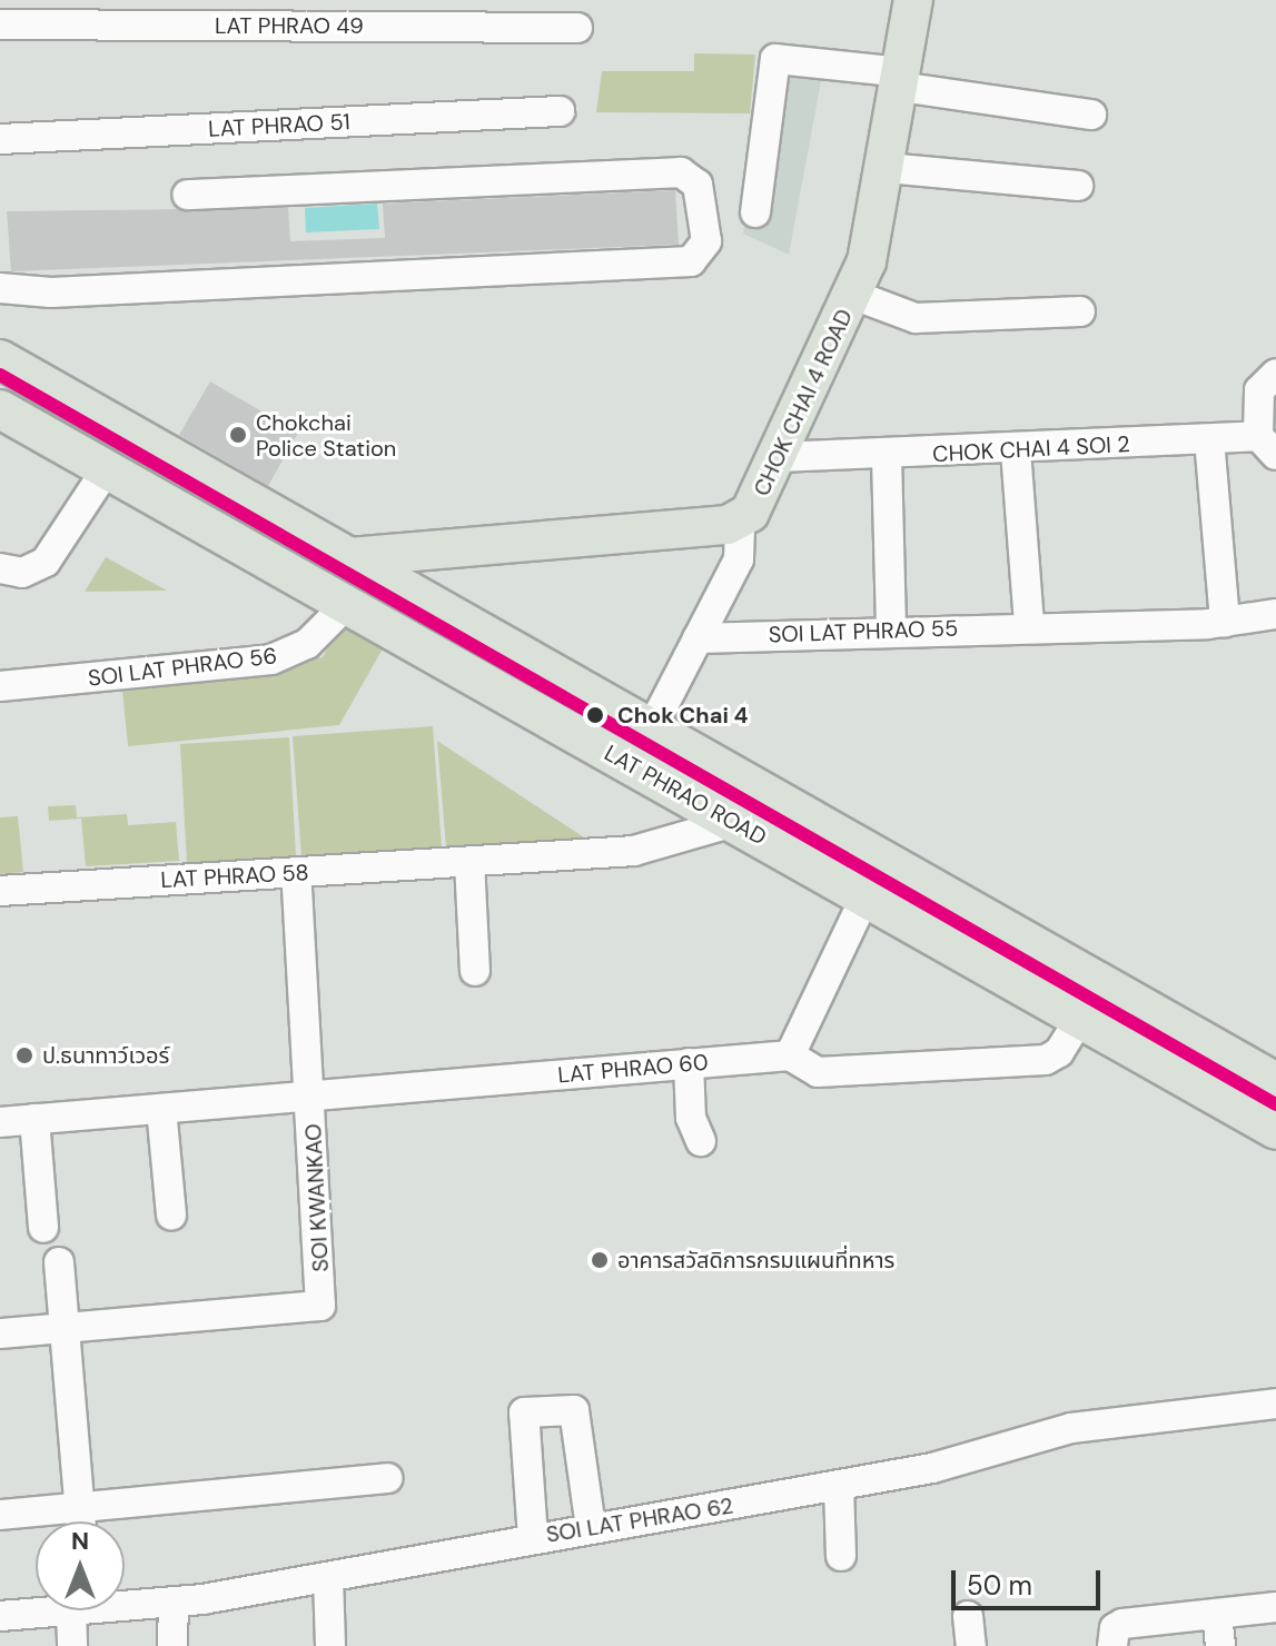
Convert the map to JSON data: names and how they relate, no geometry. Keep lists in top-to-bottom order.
{
  "streets": {
    "main road": ["CHOK CHAI 4 ROAD", "LAT PHRAO ROAD"],
    "street": [
      "LAT PHRAO 49",
      "LAT PHRAO 51",
      "CHOK CHAI 4 SOI 2",
      "SOI LAT PHRAO 55",
      "SOI LAT PHRAO 56",
      "LAT PHRAO 58",
      "LAT PHRAO 60",
      "SOI KWANKAO",
      "SOI LAT PHRAO 62"
    ]
  },
  "crossings": [
    ["CHOK CHAI 4 ROAD", "CHOK CHAI 4 SOI 2"],
    ["CHOK CHAI 4 ROAD", "LAT PHRAO ROAD"],
    ["SOI LAT PHRAO 56", "LAT PHRAO ROAD"],
    ["LAT PHRAO ROAD", "LAT PHRAO 58"],
    ["LAT PHRAO ROAD", "LAT PHRAO 60"],
    ["LAT PHRAO 58", "SOI KWANKAO"],
    ["LAT PHRAO 60", "SOI KWANKAO"]
  ],
  "places": [
    "Chokchai Police Station",
    "Chok Chai 4",
    "ป.ธนาทาว์เวอร์",
    "อาคารสวัสดิการกรมแผนที่ทหาร"
  ],
  "scale_bar": "50 m",
  "north": "top"
}
